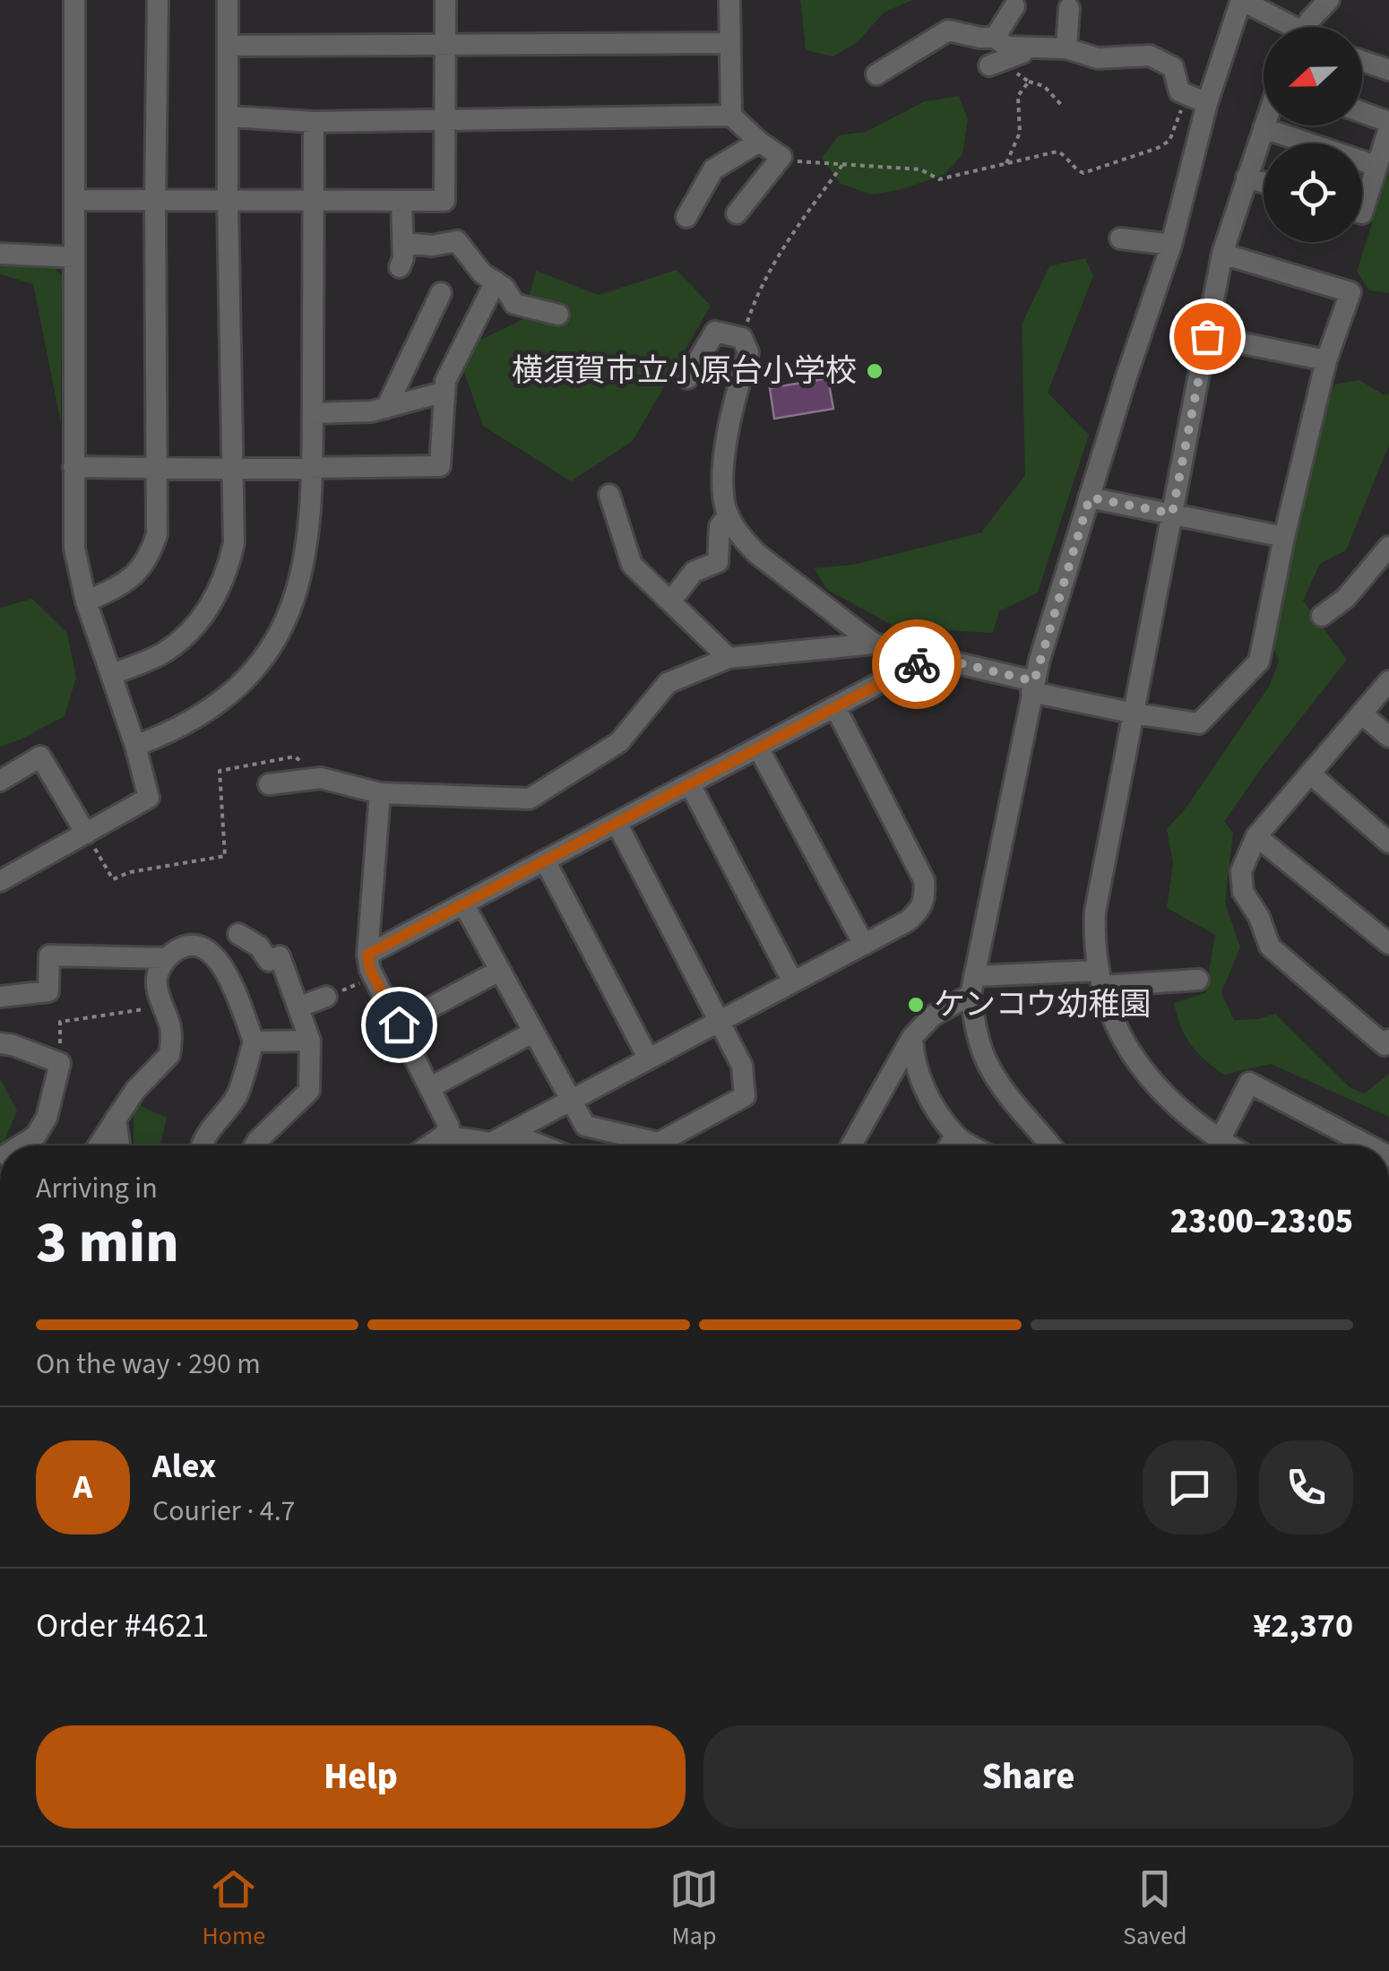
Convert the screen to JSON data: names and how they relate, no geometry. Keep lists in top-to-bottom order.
{
  "places": ["横須賀市立小原台小学校", "ケンコウ幼稚園"],
  "north": "left",
  "page": {
    "heading": ["3 min", "Arriving in", "23:00–23:05"],
    "panel": [
      "Alex",
      "Courier · 4.7",
      "Order #4621",
      "¥2,370"
    ],
    "bar": "On the way · 290 m",
    "round": "A",
    "buttons": ["Help", "Share"],
    "tabs": ["Home", "Map", "Saved"]
  }
}
